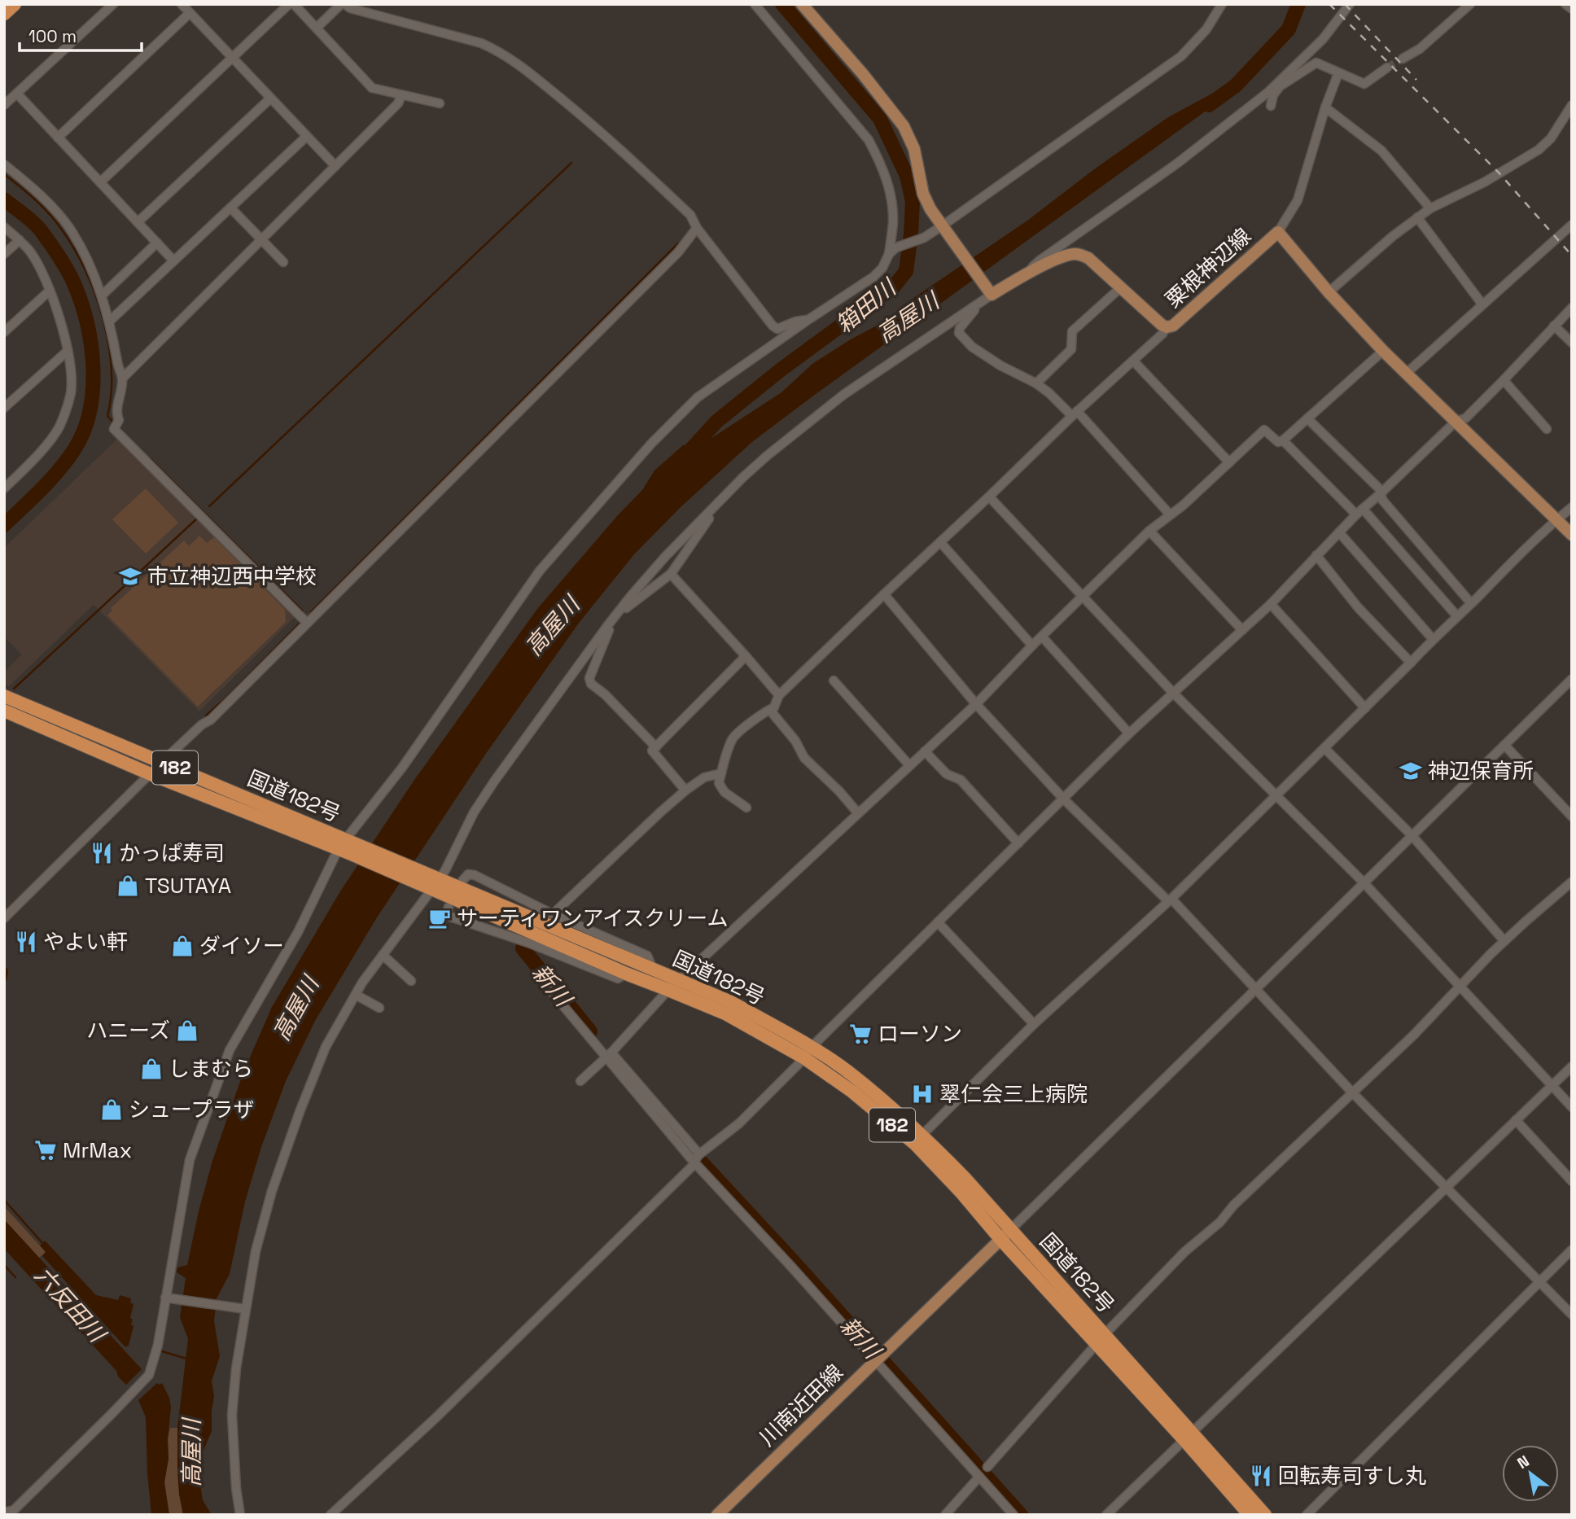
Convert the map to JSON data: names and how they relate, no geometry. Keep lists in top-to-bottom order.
{
  "streets": {
    "highway": ["182", "国道182号"],
    "main road": ["粟根神辺線", "川南近田線"]
  },
  "crossings": [
    ["国道182号", "川南近田線"]
  ],
  "water": [
    "箱田川",
    "高屋川",
    "新川",
    "六反田川"
  ],
  "places": {
    "school or university": ["市立神辺西中学校", "神辺保育所"],
    "restaurant": ["かっぱ寿司", "やよい軒", "回転寿司すし丸"],
    "shop": [
      "TSUTAYA",
      "ダイソー",
      "ハニーズ",
      "しまむら",
      "シュープラザ"
    ],
    "cafe": ["サーティワンアイスクリーム"],
    "supermarket": ["ローソン", "MrMax"],
    "hospital": ["翠仁会三上病院"]
  },
  "scale_bar": "100 m",
  "north": "top left"
}
